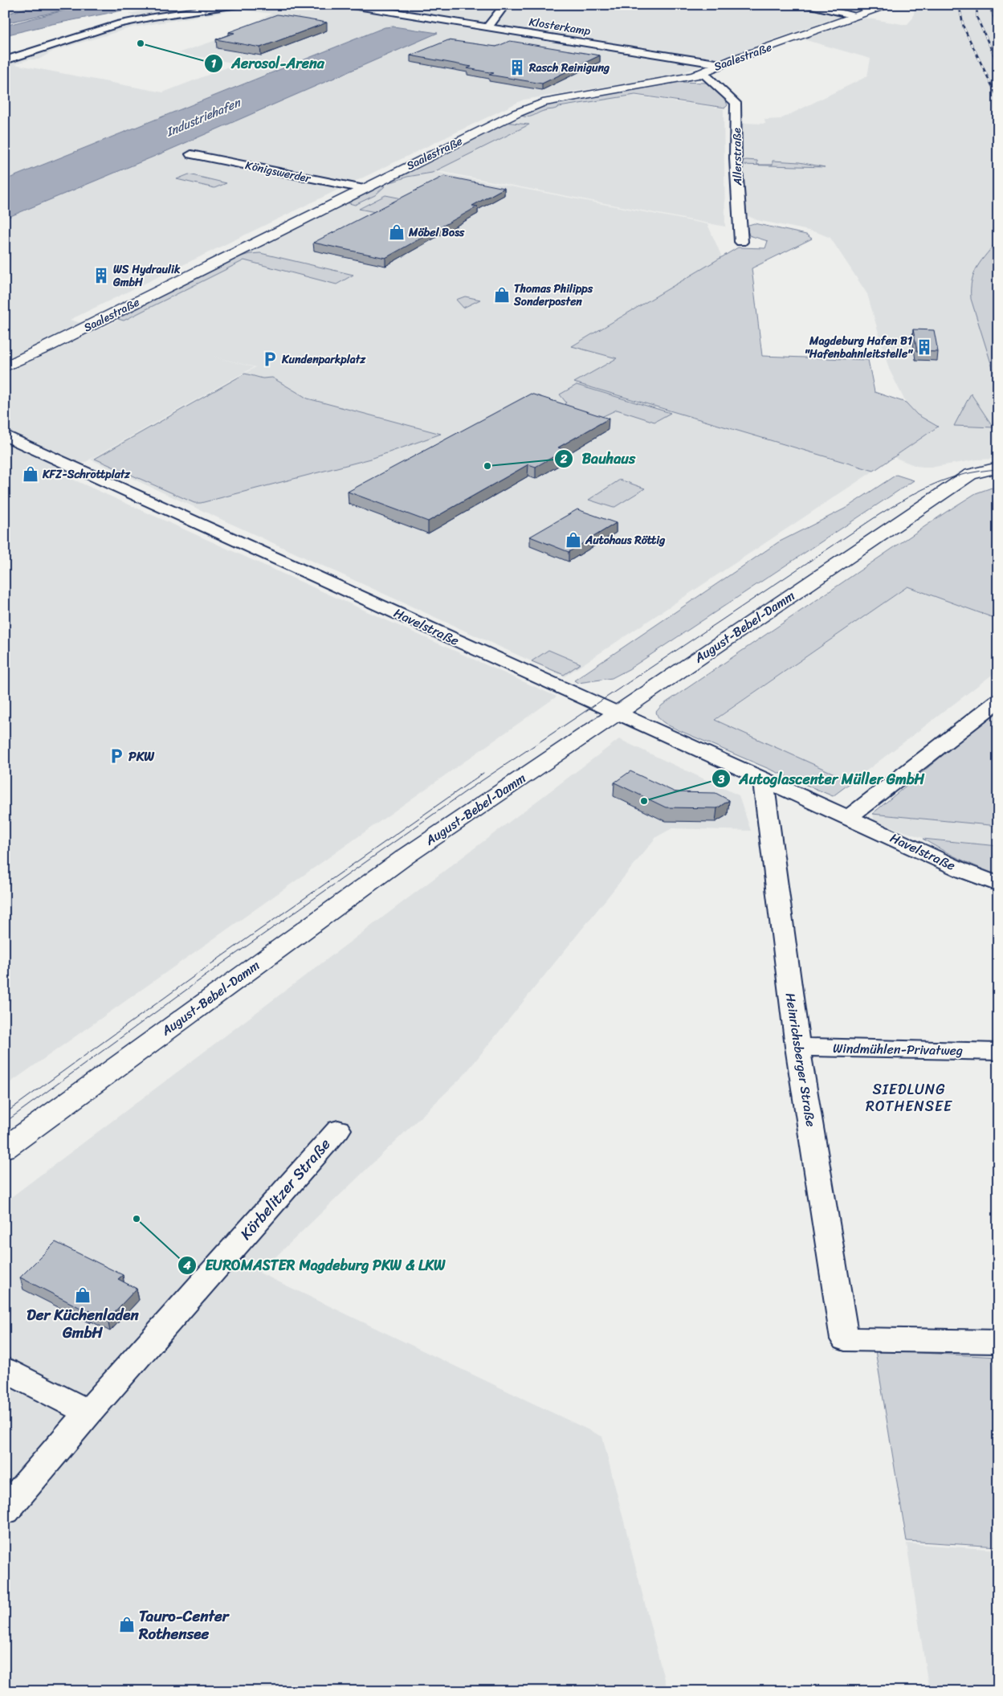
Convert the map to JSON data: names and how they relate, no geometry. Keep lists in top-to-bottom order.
{
  "streets": {
    "main road": ["Saalestraße", "August-Bebel-Damm"],
    "street": [
      "Klosterkamp",
      "Allerstraße",
      "Königswerder",
      "Havelstraße",
      "Windmühlen-Privatweg",
      "Heinrichsberger Straße",
      "Körbelitzer Straße"
    ]
  },
  "crossings": [
    ["Klosterkamp", "Saalestraße"],
    ["Saalestraße", "Allerstraße"],
    ["Saalestraße", "Königswerder"],
    ["Havelstraße", "August-Bebel-Damm"],
    ["Havelstraße", "Heinrichsberger Straße"],
    ["Windmühlen-Privatweg", "Heinrichsberger Straße"]
  ],
  "districts": ["SIEDLUNG ROTHENSEE"],
  "water": ["Industriehafen"],
  "places": {
    "other": [
      "Aerosol-Arena",
      "Bauhaus",
      "Autoglascenter Müller GmbH",
      "EUROMASTER Magdeburg PKW & LKW"
    ],
    "building": ["Rasch Reinigung", "WS Hydraulik GmbH", "Magdeburg Hafen B1 \"Hafenbahnleitstelle\""],
    "shop": [
      "Möbel Boss",
      "Thomas Philipps Sonderposten",
      "KFZ-Schrottplatz",
      "Autohaus Röttig",
      "Der Küchenladen GmbH",
      "Tauro-Center Rothensee"
    ],
    "parking": ["Kundenparkplatz", "PKW"]
  }
}
